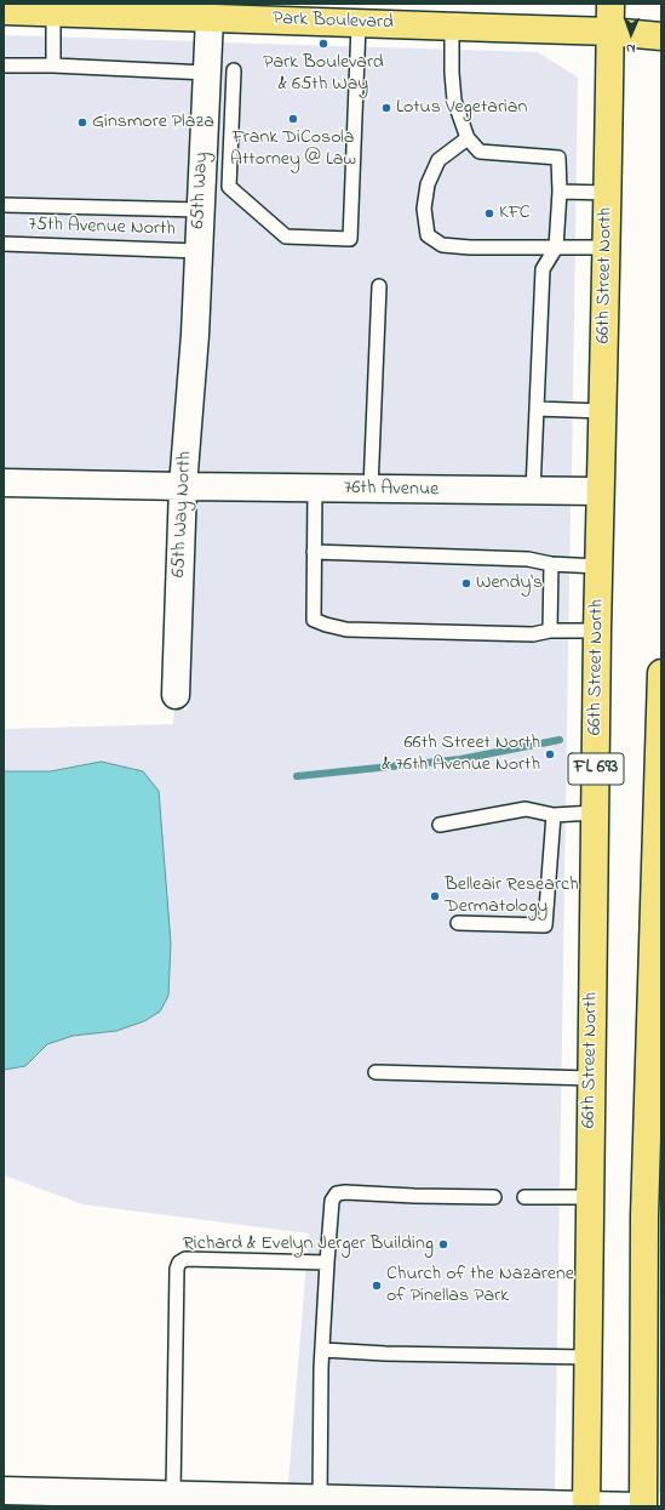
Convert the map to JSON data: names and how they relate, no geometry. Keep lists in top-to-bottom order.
{
  "streets": {
    "main road": ["Park Boulevard", "66th Street North", "FL 693"],
    "street": ["65th Way", "76th Avenue", "65th Way North"],
    "lane": ["75th Avenue North"]
  },
  "crossings": [
    ["Park Boulevard", "65th Way"],
    ["Park Boulevard", "66th Street North"],
    ["65th Way", "75th Avenue North"],
    ["65th Way", "65th Way North"],
    ["66th Street North", "76th Avenue"],
    ["76th Avenue", "65th Way North"]
  ],
  "places": [
    "Park Boulevard & 65th Way",
    "Lotus Vegetarian",
    "Frank DiCosola Attorney @ Law",
    "Ginsmore Plaza",
    "KFC",
    "Wendy's",
    "66th Street North & 76th Avenue North",
    "Belleair Research Dermatology",
    "Richard & Evelyn Jerger Building",
    "Church of the Nazarene of Pinellas Park"
  ],
  "north": "bottom"
}
